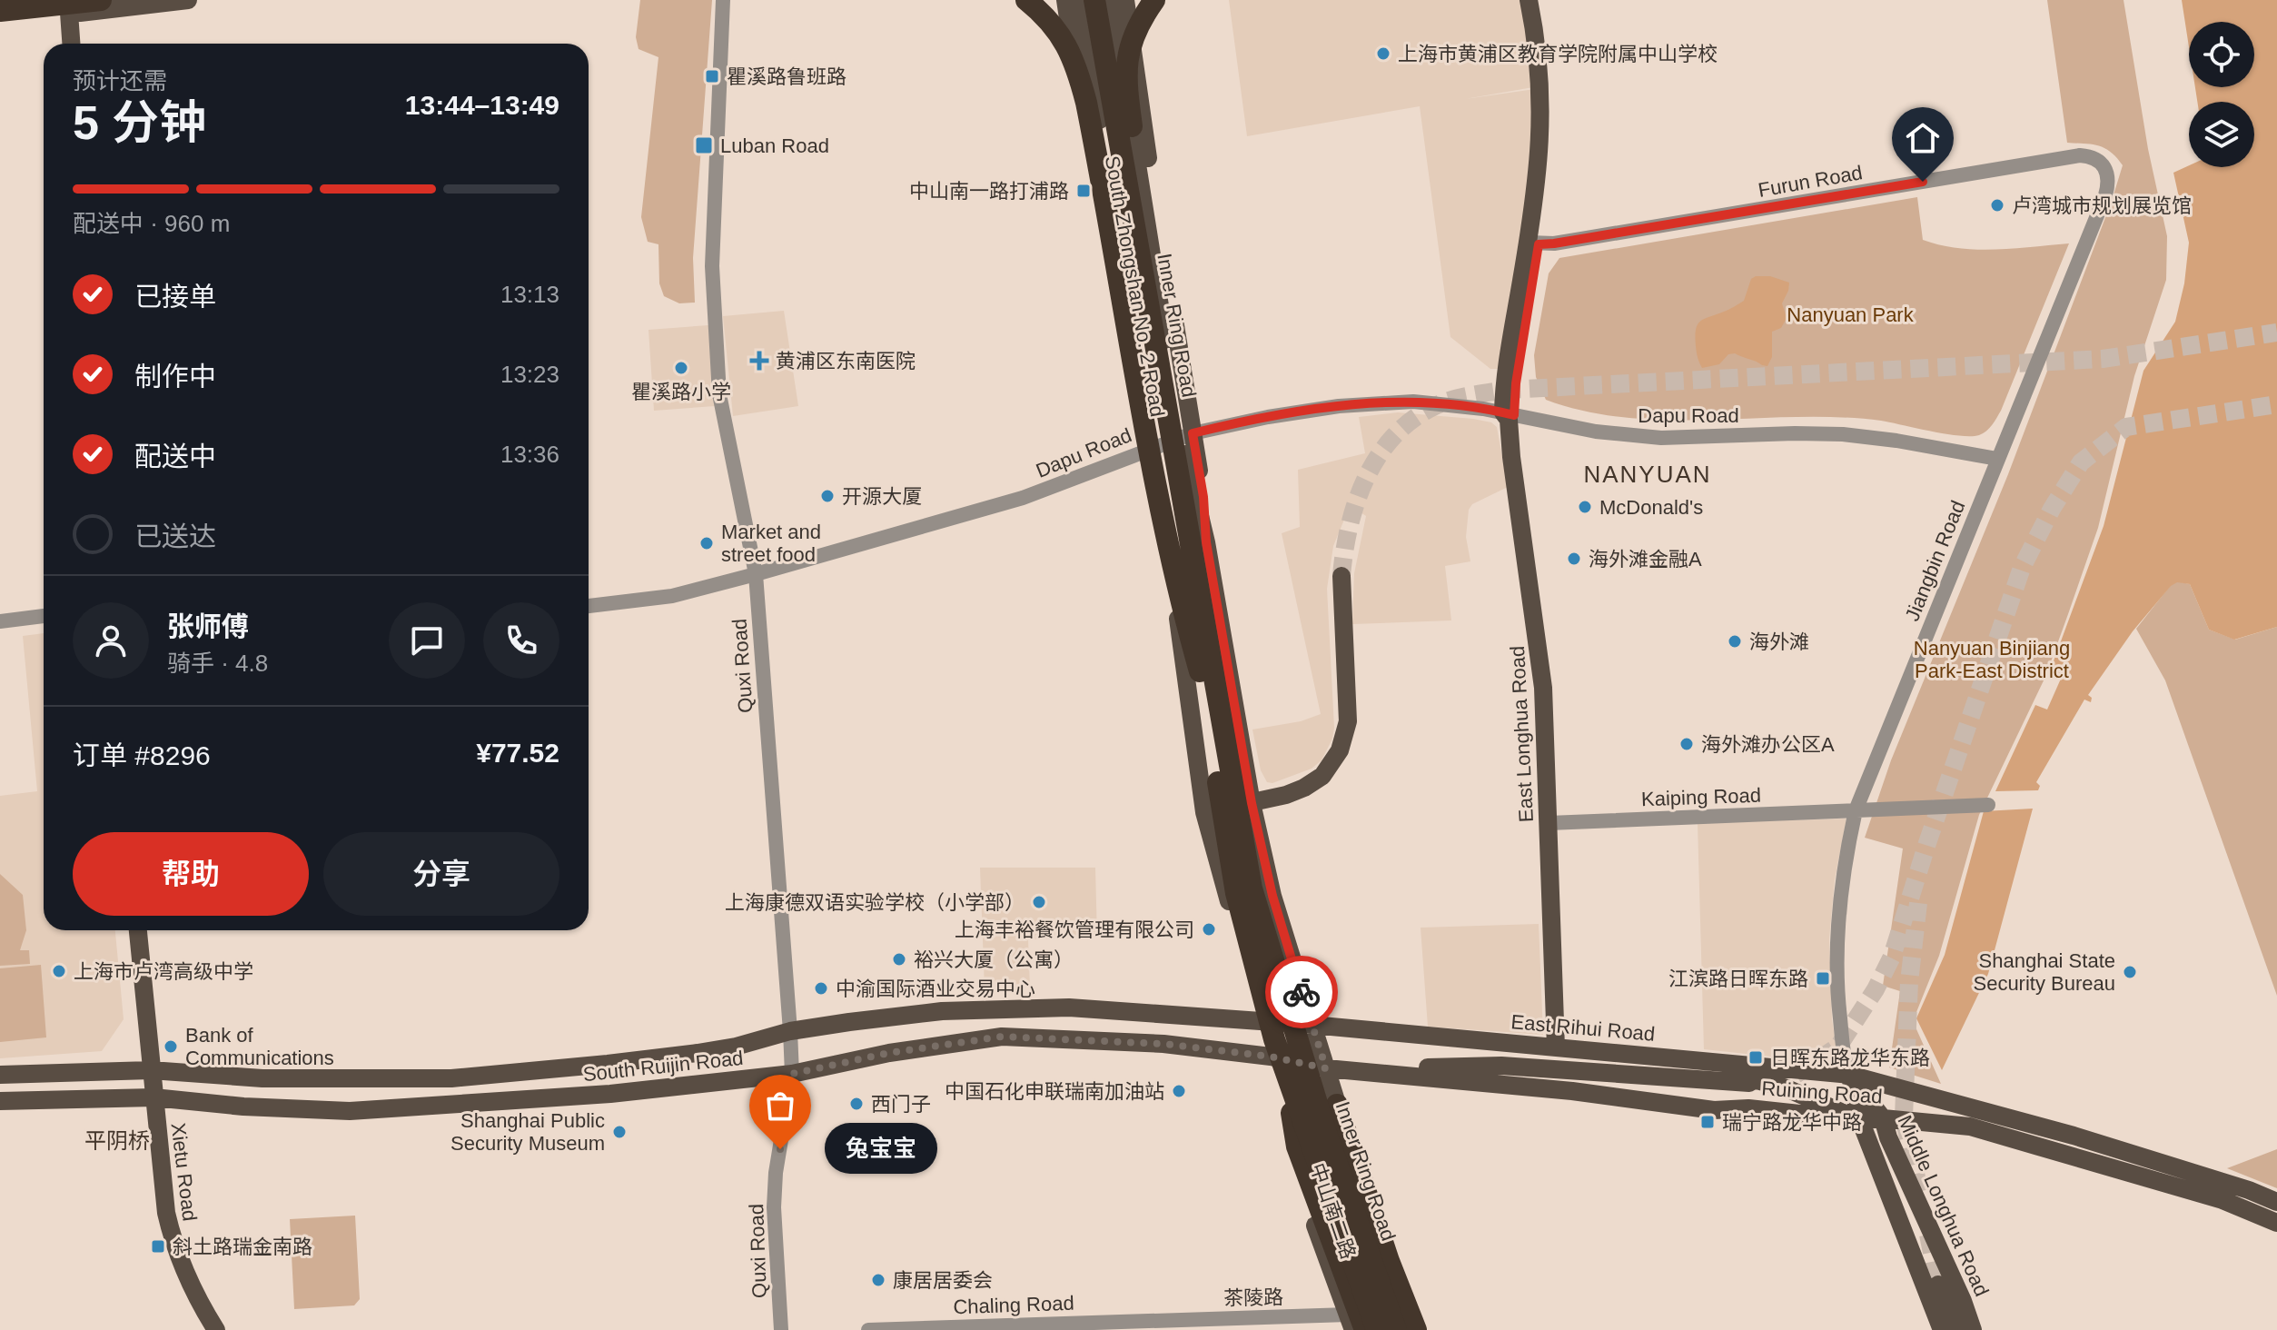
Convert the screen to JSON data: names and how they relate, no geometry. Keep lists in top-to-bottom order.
{
  "streets": {
    "highway": ["Inner Ring Road"],
    "main road": [
      "South Zhongshan No. 2 Road",
      "East Longhua Road",
      "East Rihui Road",
      "South Ruijin Road",
      "Ruining Road",
      "Xietu Road",
      "Middle Longhua Road",
      "中山南二路"
    ],
    "street": [
      "Furun Road",
      "Dapu Road",
      "Jiangbin Road",
      "Quxi Road",
      "Kaiping Road",
      "茶陵路",
      "Chaling Road"
    ]
  },
  "crossings": [
    ["Furun Road", "Jiangbin Road"],
    ["Furun Road", "East Longhua Road"],
    ["South Zhongshan No. 2 Road", "Inner Ring Road"],
    ["South Zhongshan No. 2 Road", "Dapu Road"],
    ["South Zhongshan No. 2 Road", "East Rihui Road"],
    ["South Zhongshan No. 2 Road", "South Ruijin Road"],
    ["South Zhongshan No. 2 Road", "中山南二路"],
    ["Dapu Road", "Jiangbin Road"],
    ["Dapu Road", "Quxi Road"],
    ["Dapu Road", "East Longhua Road"],
    ["Jiangbin Road", "Kaiping Road"],
    ["Jiangbin Road", "East Rihui Road"],
    ["Jiangbin Road", "Ruining Road"],
    ["Jiangbin Road", "Middle Longhua Road"],
    ["Quxi Road", "South Ruijin Road"],
    ["East Longhua Road", "Kaiping Road"],
    ["East Longhua Road", "East Rihui Road"],
    ["East Rihui Road", "South Ruijin Road"],
    ["East Rihui Road", "Ruining Road"],
    ["East Rihui Road", "Middle Longhua Road"],
    ["South Ruijin Road", "Xietu Road"],
    ["Ruining Road", "Middle Longhua Road"],
    ["中山南二路", "茶陵路"],
    ["茶陵路", "Chaling Road"]
  ],
  "districts": ["NANYUAN", "平阴桥"],
  "parks": ["Nanyuan Park", "Nanyuan Binjiang Park-East District"],
  "places": {
    "other": [
      "上海市黄浦区教育学院附属中山学校",
      "卢湾城市规划展览馆",
      "瞿溪路小学",
      "开源大厦",
      "McDonald's",
      "Market and street food",
      "海外滩金融A",
      "海外滩",
      "海外滩办公区A",
      "上海康德双语实验学校（小学部）",
      "上海丰裕餐饮管理有限公司",
      "裕兴大厦（公寓）",
      "上海市卢湾高级中学",
      "Shanghai State Security Bureau",
      "中渝国际酒业交易中心",
      "Bank of Communications",
      "中国石化申联瑞南加油站",
      "西门子",
      "Shanghai Public Security Museum",
      "兔宝宝",
      "康居居委会"
    ],
    "transit": [
      "瞿溪路鲁班路",
      "Luban Road",
      "中山南一路打浦路",
      "江滨路日晖东路",
      "日晖东路龙华东路",
      "瑞宁路龙华中路",
      "斜土路瑞金南路"
    ],
    "health": ["黄浦区东南医院"]
  },
  "page": {
    "heading": ["5 分钟", "预计还需", "13:44–13:49"],
    "panel": [
      "张师傅",
      "骑手 · 4.8",
      "订单 #8296",
      "¥77.52"
    ],
    "bar": "配送中 · 960 m",
    "list": [
      ["已接单", "13:13"],
      ["制作中", "13:23"],
      ["配送中", "13:36"],
      "已送达"
    ],
    "buttons": ["帮助", "分享"],
    "bubble": "兔宝宝"
  }
}
